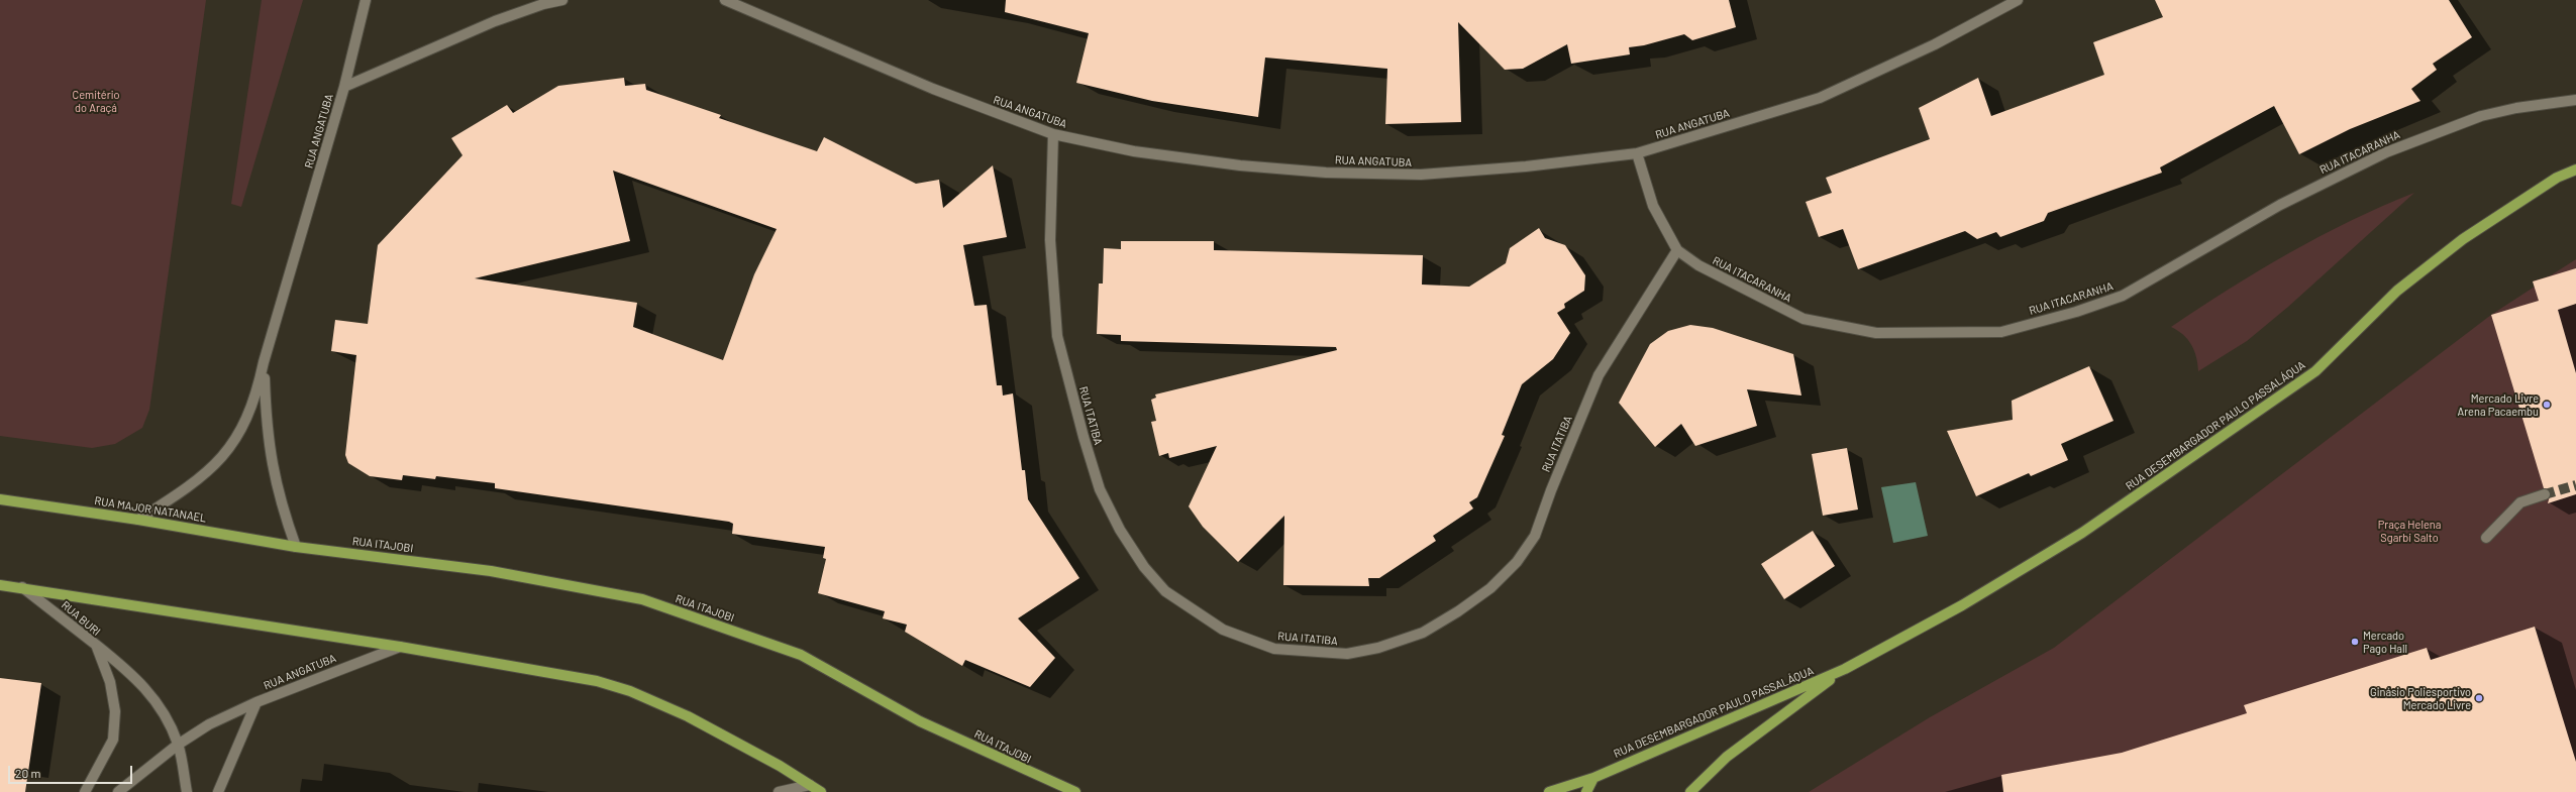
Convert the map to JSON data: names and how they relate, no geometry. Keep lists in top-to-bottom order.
{
  "streets": {
    "main road": ["RUA DESEMBARGADOR PAULO PASSALÁQUA", "RUA MAJOR NATANAEL", "RUA ITAJOBI"],
    "street": [
      "RUA ANGATUBA",
      "RUA ITACARANHA",
      "RUA ITATIBA",
      "RUA BURI"
    ]
  },
  "crossings": [
    ["RUA ANGATUBA", "RUA ITACARANHA"],
    ["RUA ANGATUBA", "RUA ITATIBA"],
    ["RUA ANGATUBA", "RUA MAJOR NATANAEL"],
    ["RUA ANGATUBA", "RUA ITAJOBI"],
    ["RUA ITACARANHA", "RUA ITATIBA"],
    ["RUA MAJOR NATANAEL", "RUA ITAJOBI"]
  ],
  "parks": ["Cemitério do Araçá", "Praça Helena Sgarbi Salto"],
  "places": ["Mercado Livre Arena Pacaembu", "Mercado Pago Hall", "Ginásio Poliesportivo Mercado Livre"],
  "scale_bar": "20 m"
}
